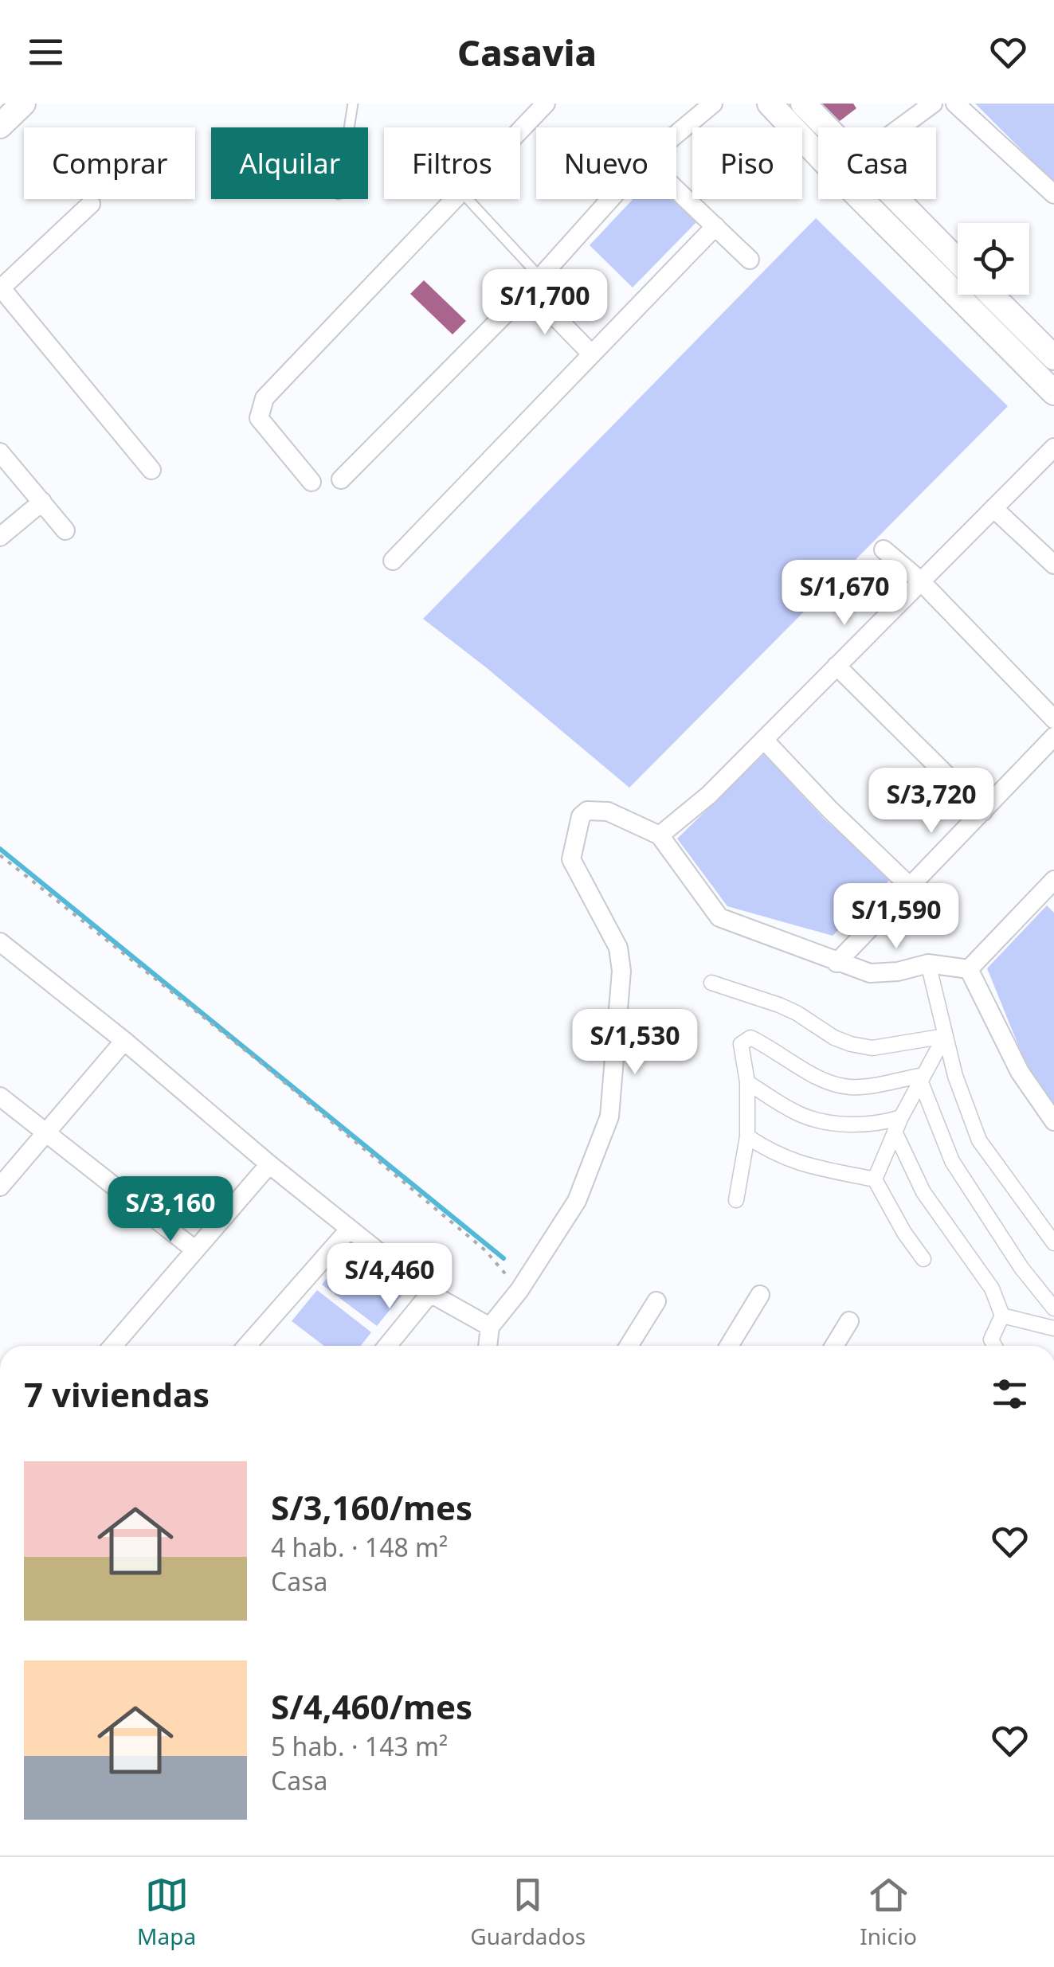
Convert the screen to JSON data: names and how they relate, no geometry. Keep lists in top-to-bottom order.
{
  "page": {
    "header": "Casavia",
    "chip": [
      "Comprar",
      "Alquilar",
      "Filtros",
      "Nuevo",
      "Piso",
      "Casa"
    ],
    "price": [
      "S/1,700",
      "S/1,670",
      "S/3,720",
      "S/1,590",
      "S/1,530",
      "S/3,160",
      "S/4,460"
    ],
    "heading": "7 viviendas",
    "list": [
      {
        "name": "S/3,160/mes",
        "note": "4 hab. · 148 m² · Casa"
      },
      {
        "name": "S/4,460/mes",
        "note": "5 hab. · 143 m² · Casa"
      }
    ],
    "tabs": ["Mapa", "Guardados", "Inicio"]
  }
}
